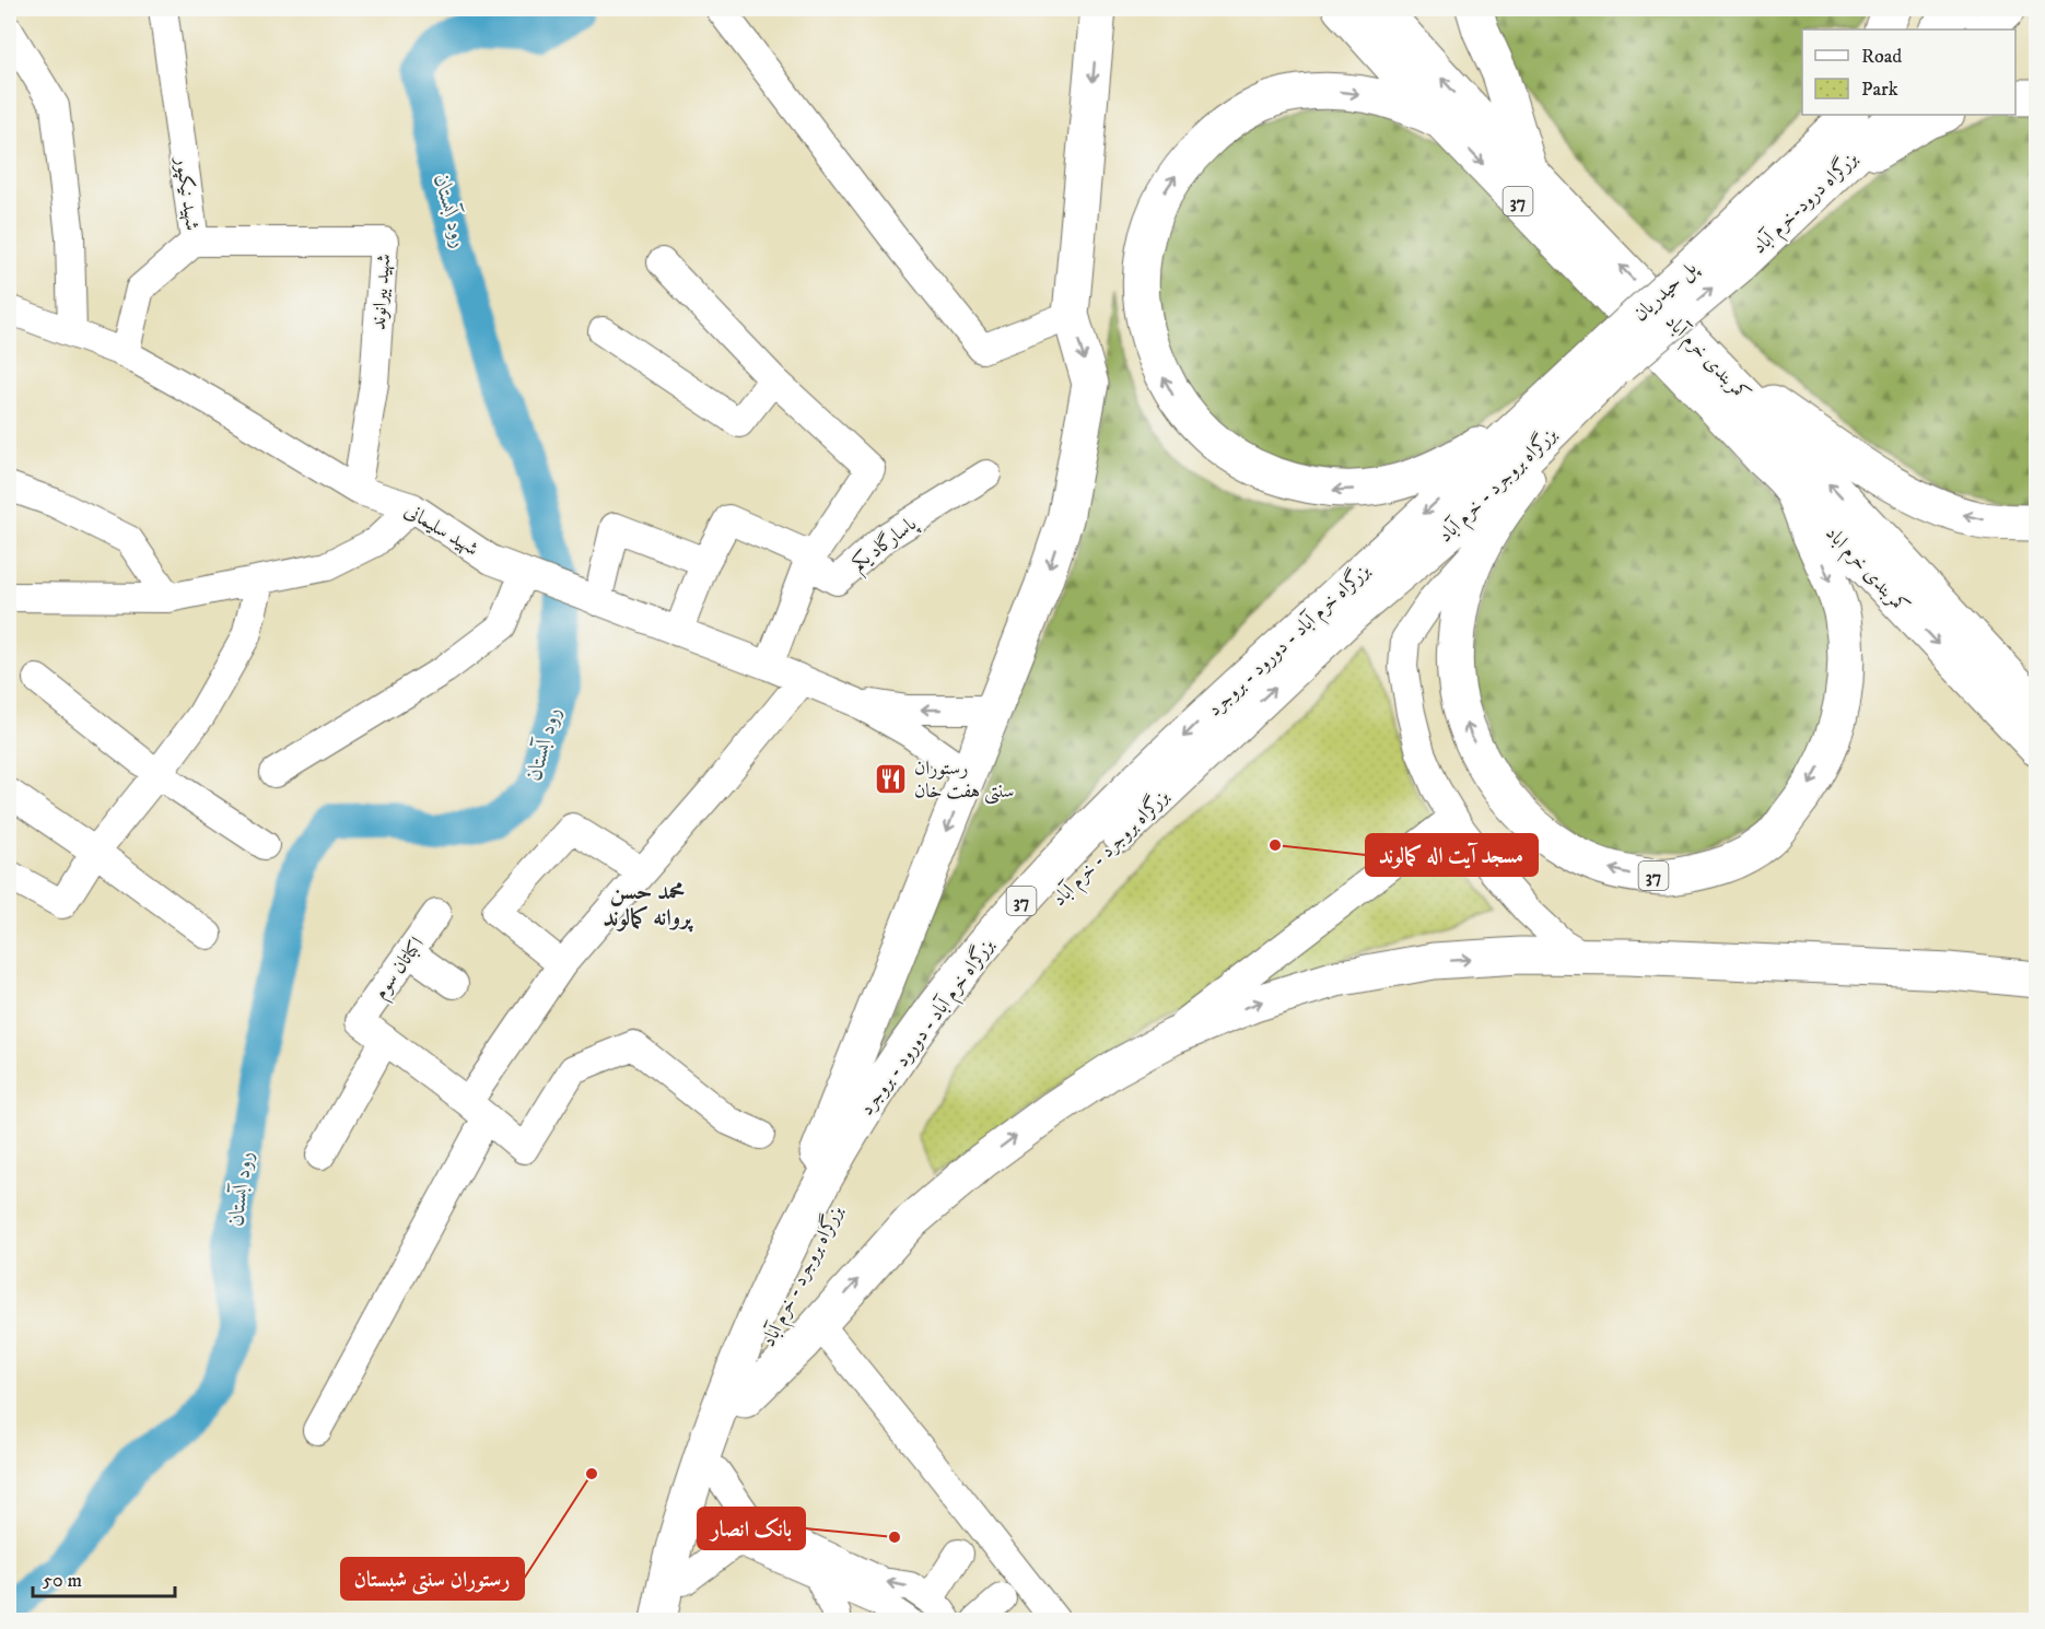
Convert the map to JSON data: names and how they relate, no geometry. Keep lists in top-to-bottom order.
{
  "streets": {
    "highway": [
      "37",
      "بزرگراه درود-خرم آباد",
      "پل حیدریان",
      "کمربندی خرم آباد",
      "بزرگراه بروجرد - خرم آباد",
      "کمربندی خرم اباد",
      "بزرگراه خرم آباد - دورود - بروجرد"
    ],
    "street": [
      "شهید نیکپور",
      "شهید بیرانوند",
      "شهید سلیمانی",
      "پاسارگاد یکم",
      "اکباتان سوم"
    ]
  },
  "crossings": [
    ["شهید نیکپور", "شهید بیرانوند"],
    ["شهید نیکپور", "شهید سلیمانی"],
    ["37", "بزرگراه درود-خرم آباد"],
    ["37", "پل حیدریان"],
    ["37", "کمربندی خرم آباد"],
    ["37", "بزرگراه بروجرد - خرم آباد"],
    ["37", "شهید سلیمانی"],
    ["37", "کمربندی خرم اباد"],
    ["37", "بزرگراه خرم آباد - دورود - بروجرد"],
    ["بزرگراه درود-خرم آباد", "پل حیدریان"],
    ["پل حیدریان", "بزرگراه بروجرد - خرم آباد"],
    ["پل حیدریان", "بزرگراه خرم آباد - دورود - بروجرد"],
    ["شهید بیرانوند", "شهید سلیمانی"],
    ["کمربندی خرم آباد", "کمربندی خرم اباد"],
    ["بزرگراه بروجرد - خرم آباد", "بزرگراه خرم آباد - دورود - بروجرد"]
  ],
  "one_way": ["کمربندی خرم اباد"],
  "districts": ["محمد حسن پروانه کمالوند"],
  "water": ["رود آبستان"],
  "places": {
    "restaurant": ["رستوران سنتی هفت خان"],
    "other": ["مسجد آیت اله کمالوند", "رستوران سنتی شبستان", "بانک انصار"]
  },
  "legend": ["Road", "Park"],
  "scale_bar": "50 m"
}
